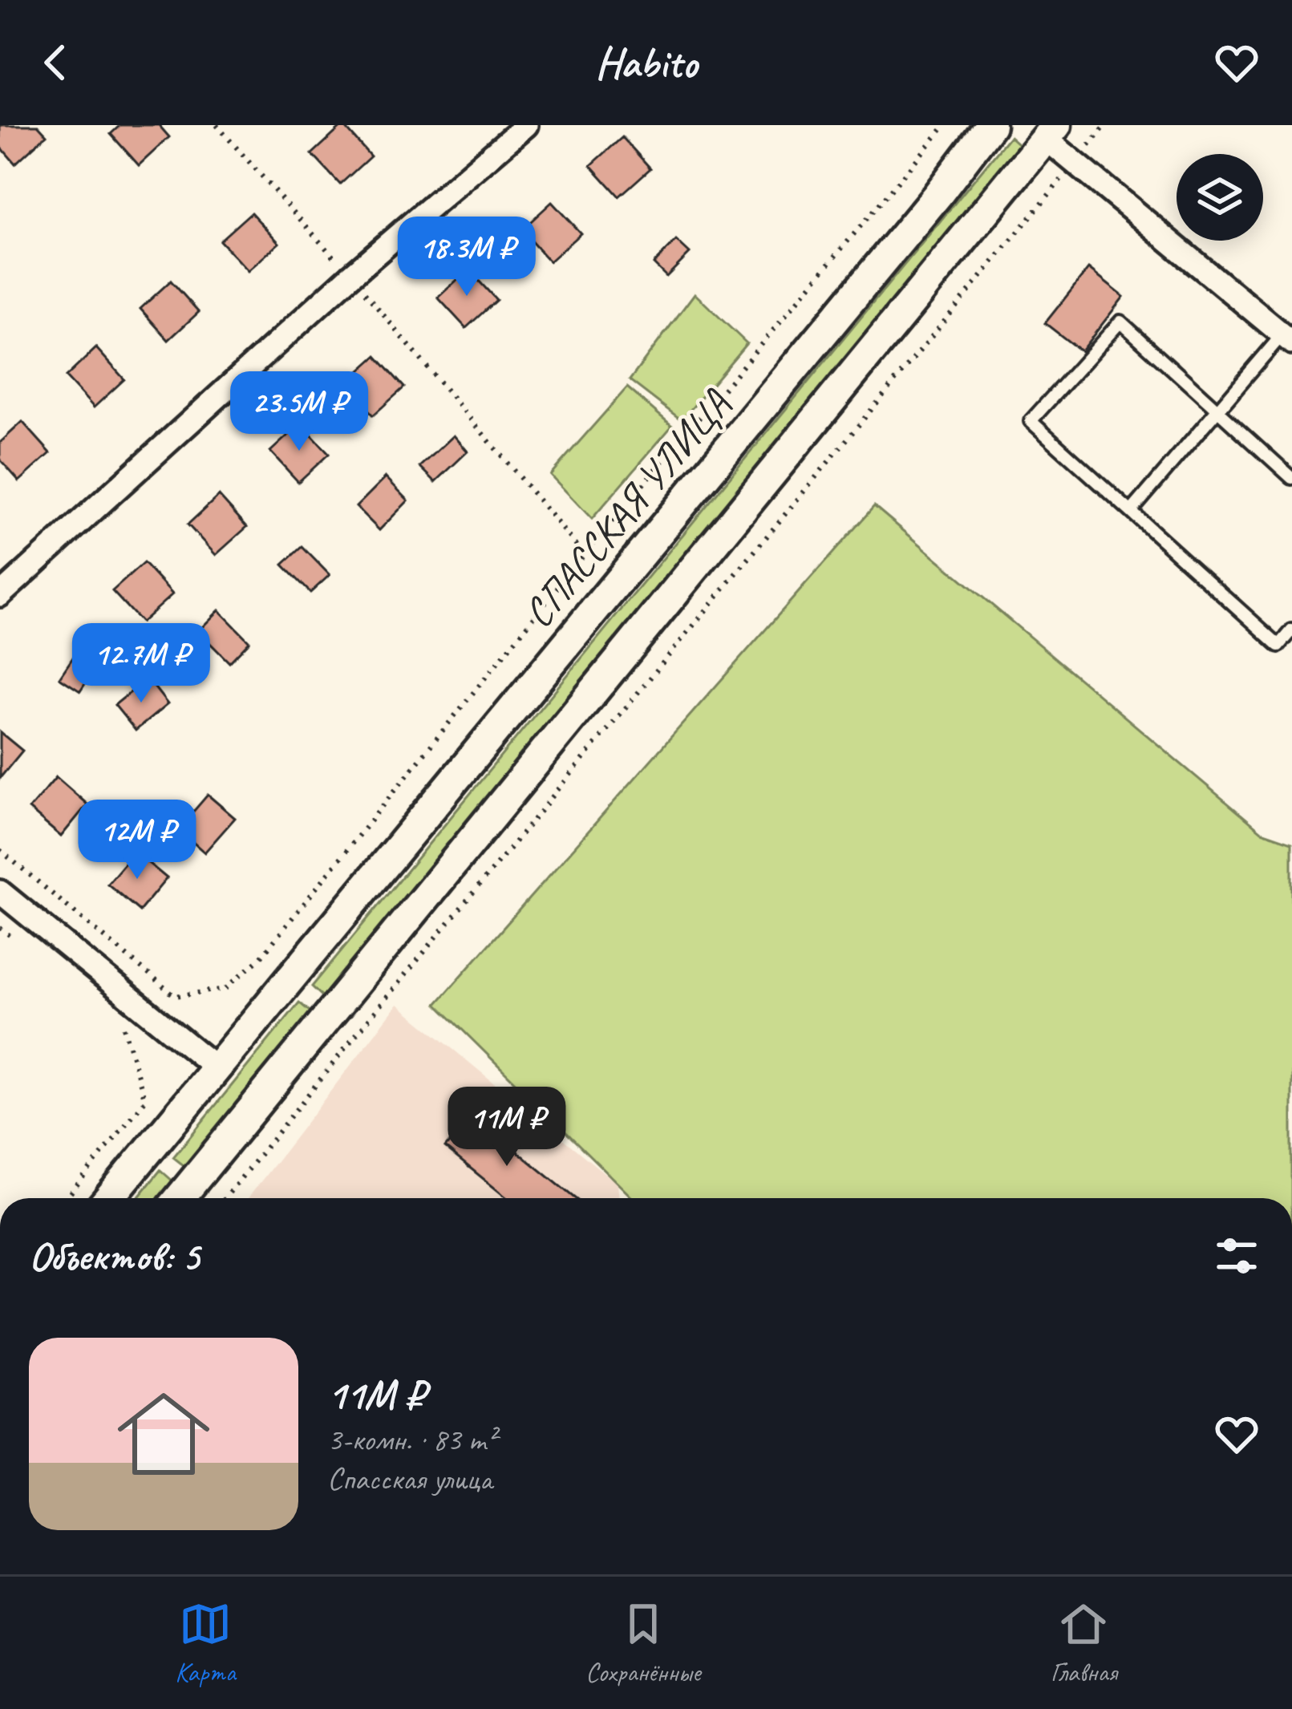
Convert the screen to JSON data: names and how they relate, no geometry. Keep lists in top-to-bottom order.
{
  "streets": {
    "street": ["СПАССКАЯ УЛИЦА"]
  },
  "page": {
    "header": "Habito",
    "price": [
      "18.3M ₽",
      "23.5M ₽",
      "12.7M ₽",
      "12M ₽",
      "11M ₽"
    ],
    "heading": "Объектов: 5",
    "list": [
      {
        "name": "11M ₽",
        "note": "3-комн. · 83 m² · Спасская улица"
      }
    ],
    "tabs": ["Карта", "Сохранённые", "Главная"]
  }
}
